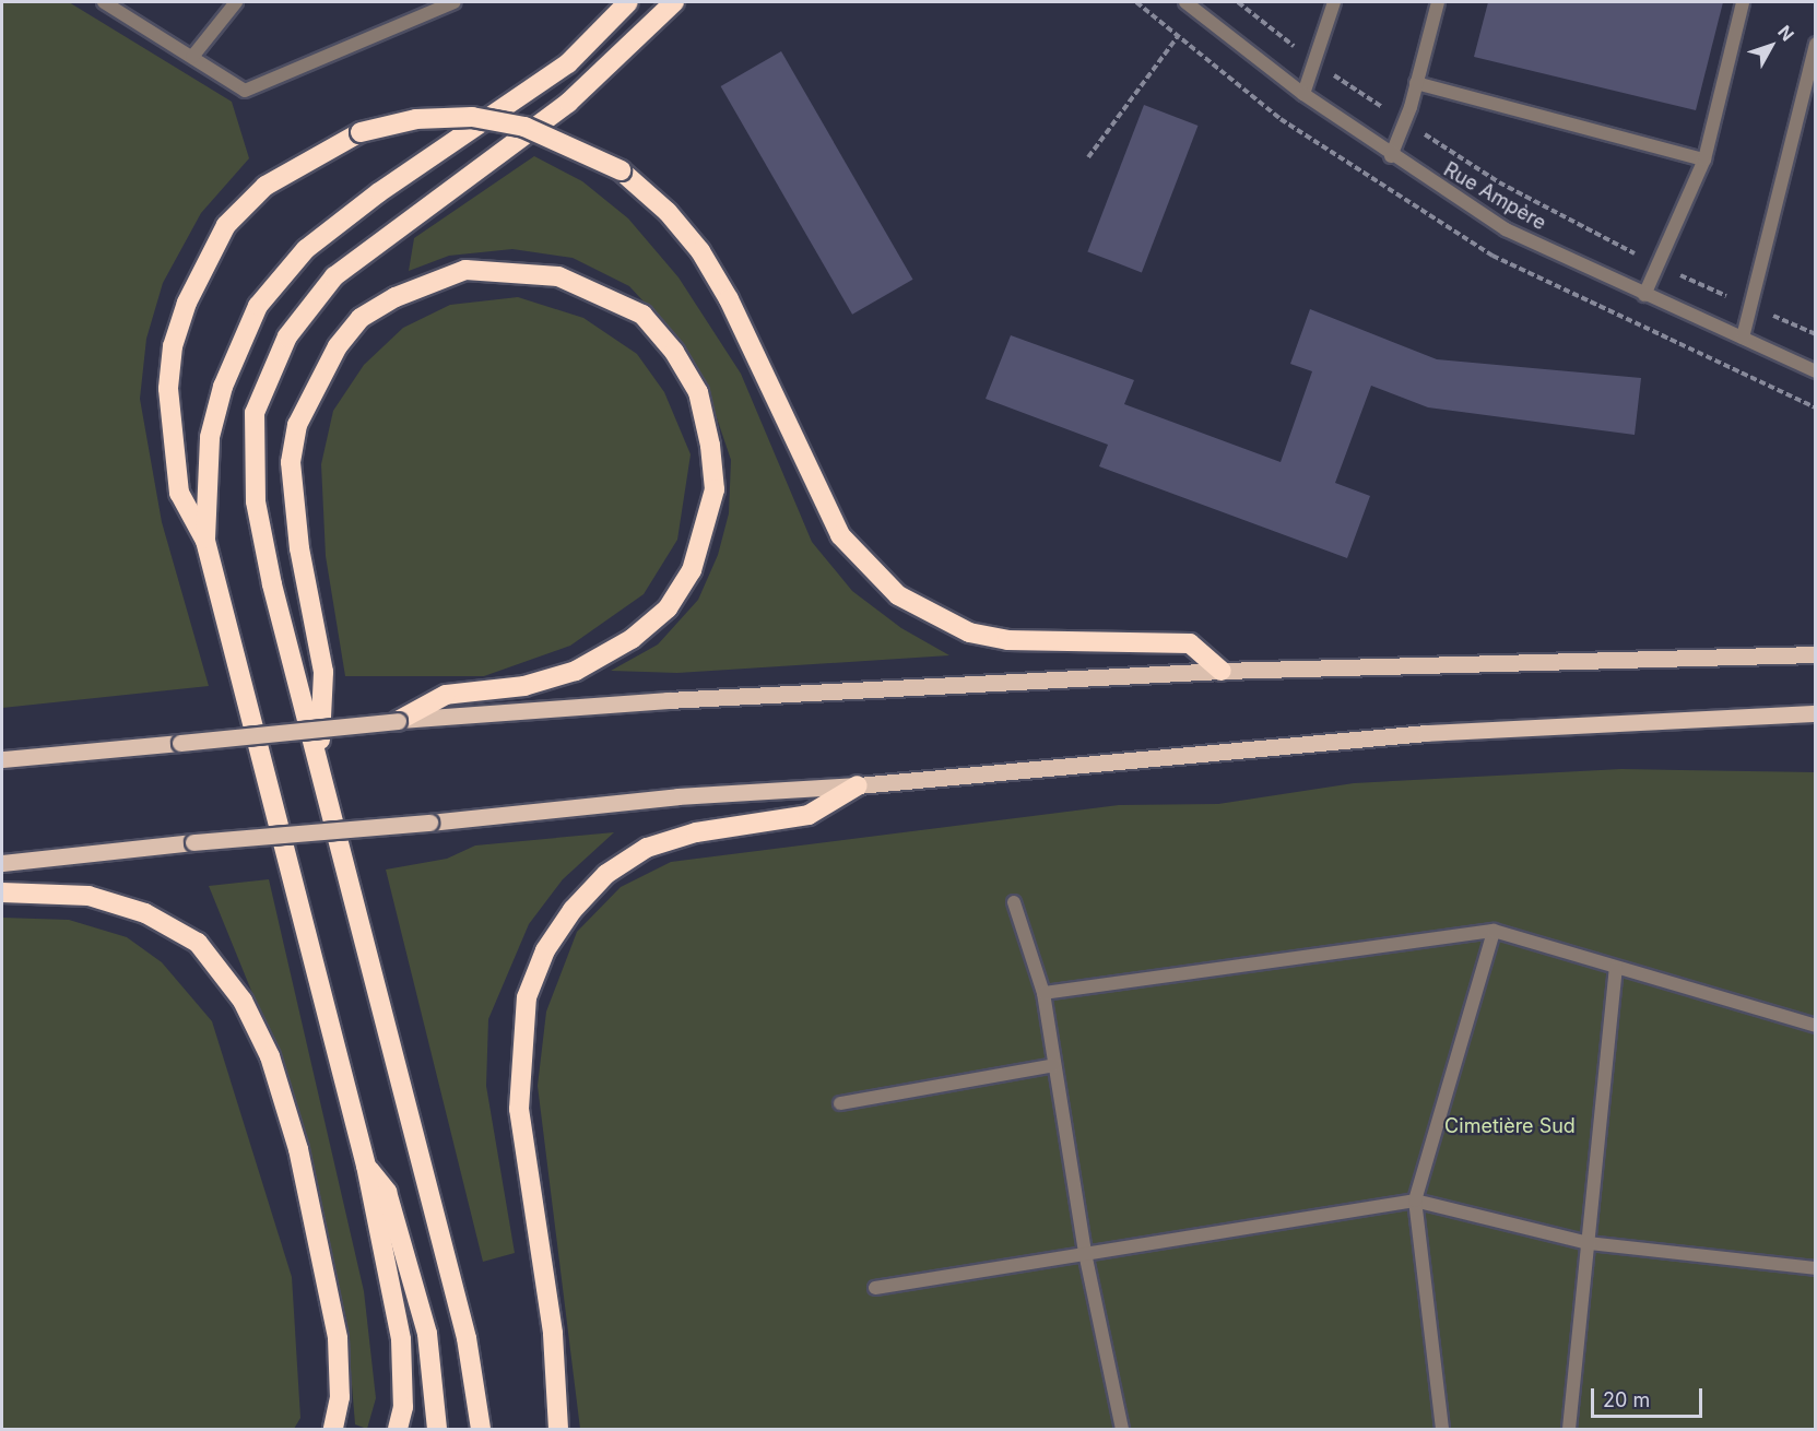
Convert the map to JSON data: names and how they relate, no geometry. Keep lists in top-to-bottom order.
{
  "streets": {
    "street": ["Rue Ampère"]
  },
  "parks": ["Cimetière Sud"],
  "scale_bar": "20 m",
  "north": "top right"
}
